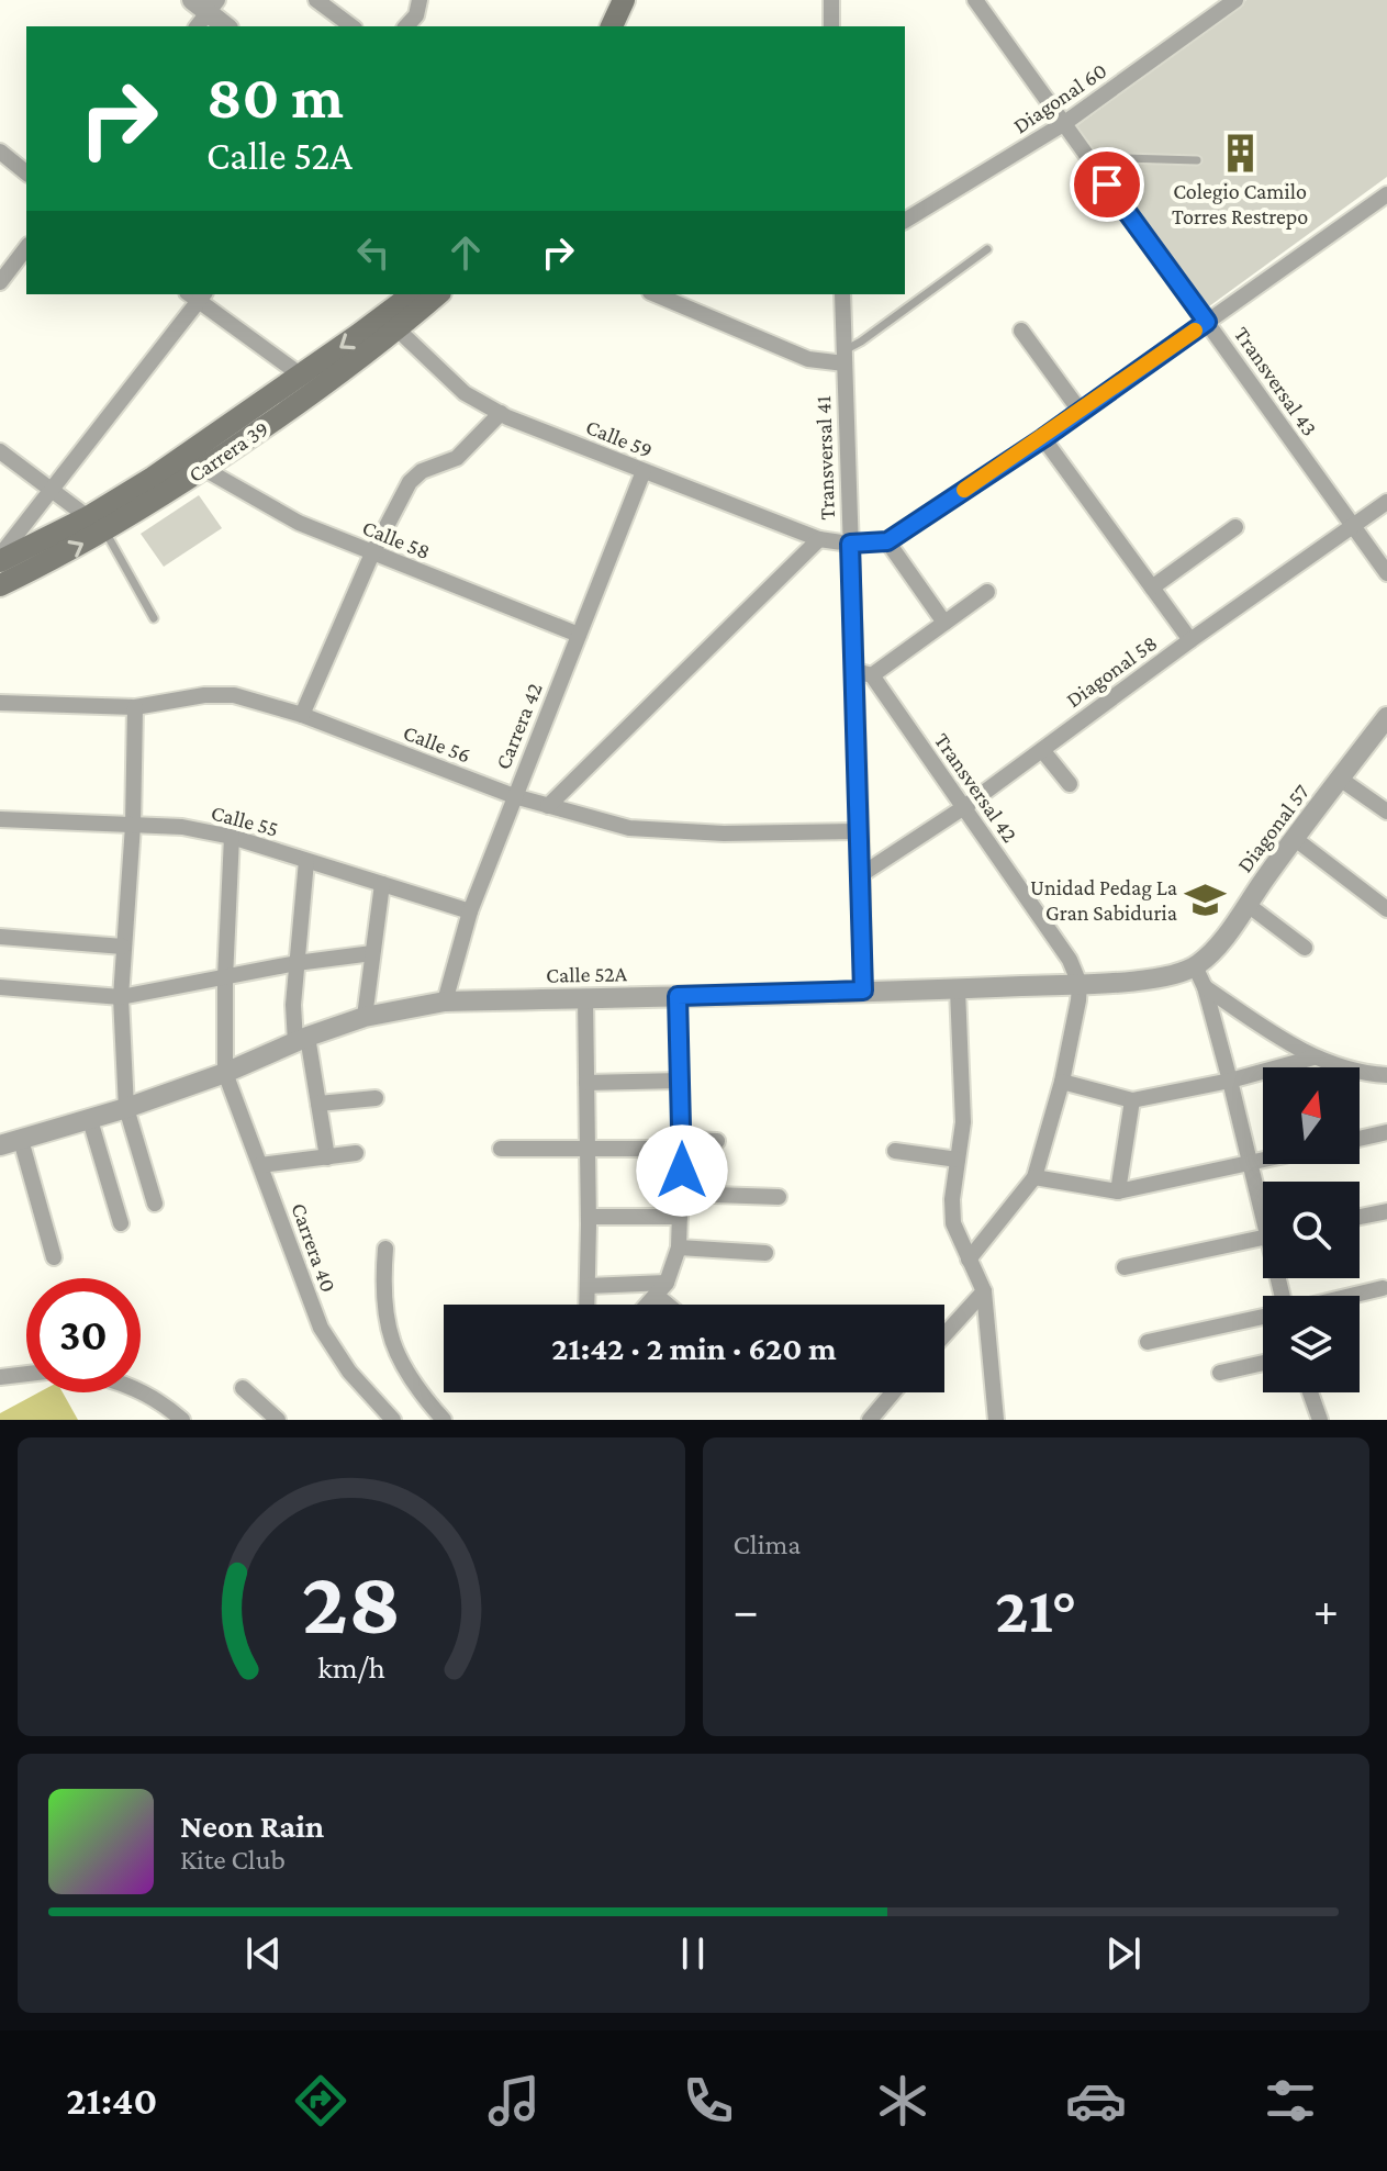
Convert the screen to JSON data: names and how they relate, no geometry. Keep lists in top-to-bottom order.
{
  "streets": {
    "main road": ["Carrera 39"],
    "street": [
      "Diagonal 60",
      "Transversal 43",
      "Calle 59",
      "Transversal 41",
      "Calle 58",
      "Diagonal 58",
      "Carrera 42",
      "Calle 56",
      "Transversal 42",
      "Calle 55",
      "Diagonal 57",
      "Calle 52A",
      "Carrera 40"
    ]
  },
  "crossings": [
    ["Diagonal 60", "Transversal 43"],
    ["Transversal 43", "Diagonal 58"],
    ["Calle 59", "Carrera 39"],
    ["Calle 59", "Transversal 41"],
    ["Calle 59", "Carrera 42"],
    ["Carrera 39", "Calle 58"],
    ["Transversal 41", "Diagonal 58"],
    ["Transversal 41", "Calle 56"],
    ["Transversal 41", "Transversal 42"],
    ["Transversal 41", "Calle 52A"],
    ["Calle 58", "Carrera 42"],
    ["Diagonal 58", "Transversal 42"],
    ["Carrera 42", "Calle 56"],
    ["Carrera 42", "Calle 55"],
    ["Carrera 42", "Calle 52A"],
    ["Transversal 42", "Calle 52A"],
    ["Diagonal 57", "Calle 52A"],
    ["Calle 52A", "Carrera 40"]
  ],
  "places": {
    "building": ["Colegio Camilo Torres Restrepo"],
    "school or university": ["Unidad Pedag La Gran Sabiduria"]
  },
  "north": "top",
  "page": {
    "turn": ["80 m", "Calle 52A"],
    "limit": "30",
    "trip": "21:42 · 2 min · 620 m",
    "tile": "Clima",
    "heat": ["−", "21°", "+"],
    "song": ["Neon Rain", "Kite Club"],
    "tabs": "21:40",
    "gauge": ["28", "km/h"]
  }
}
